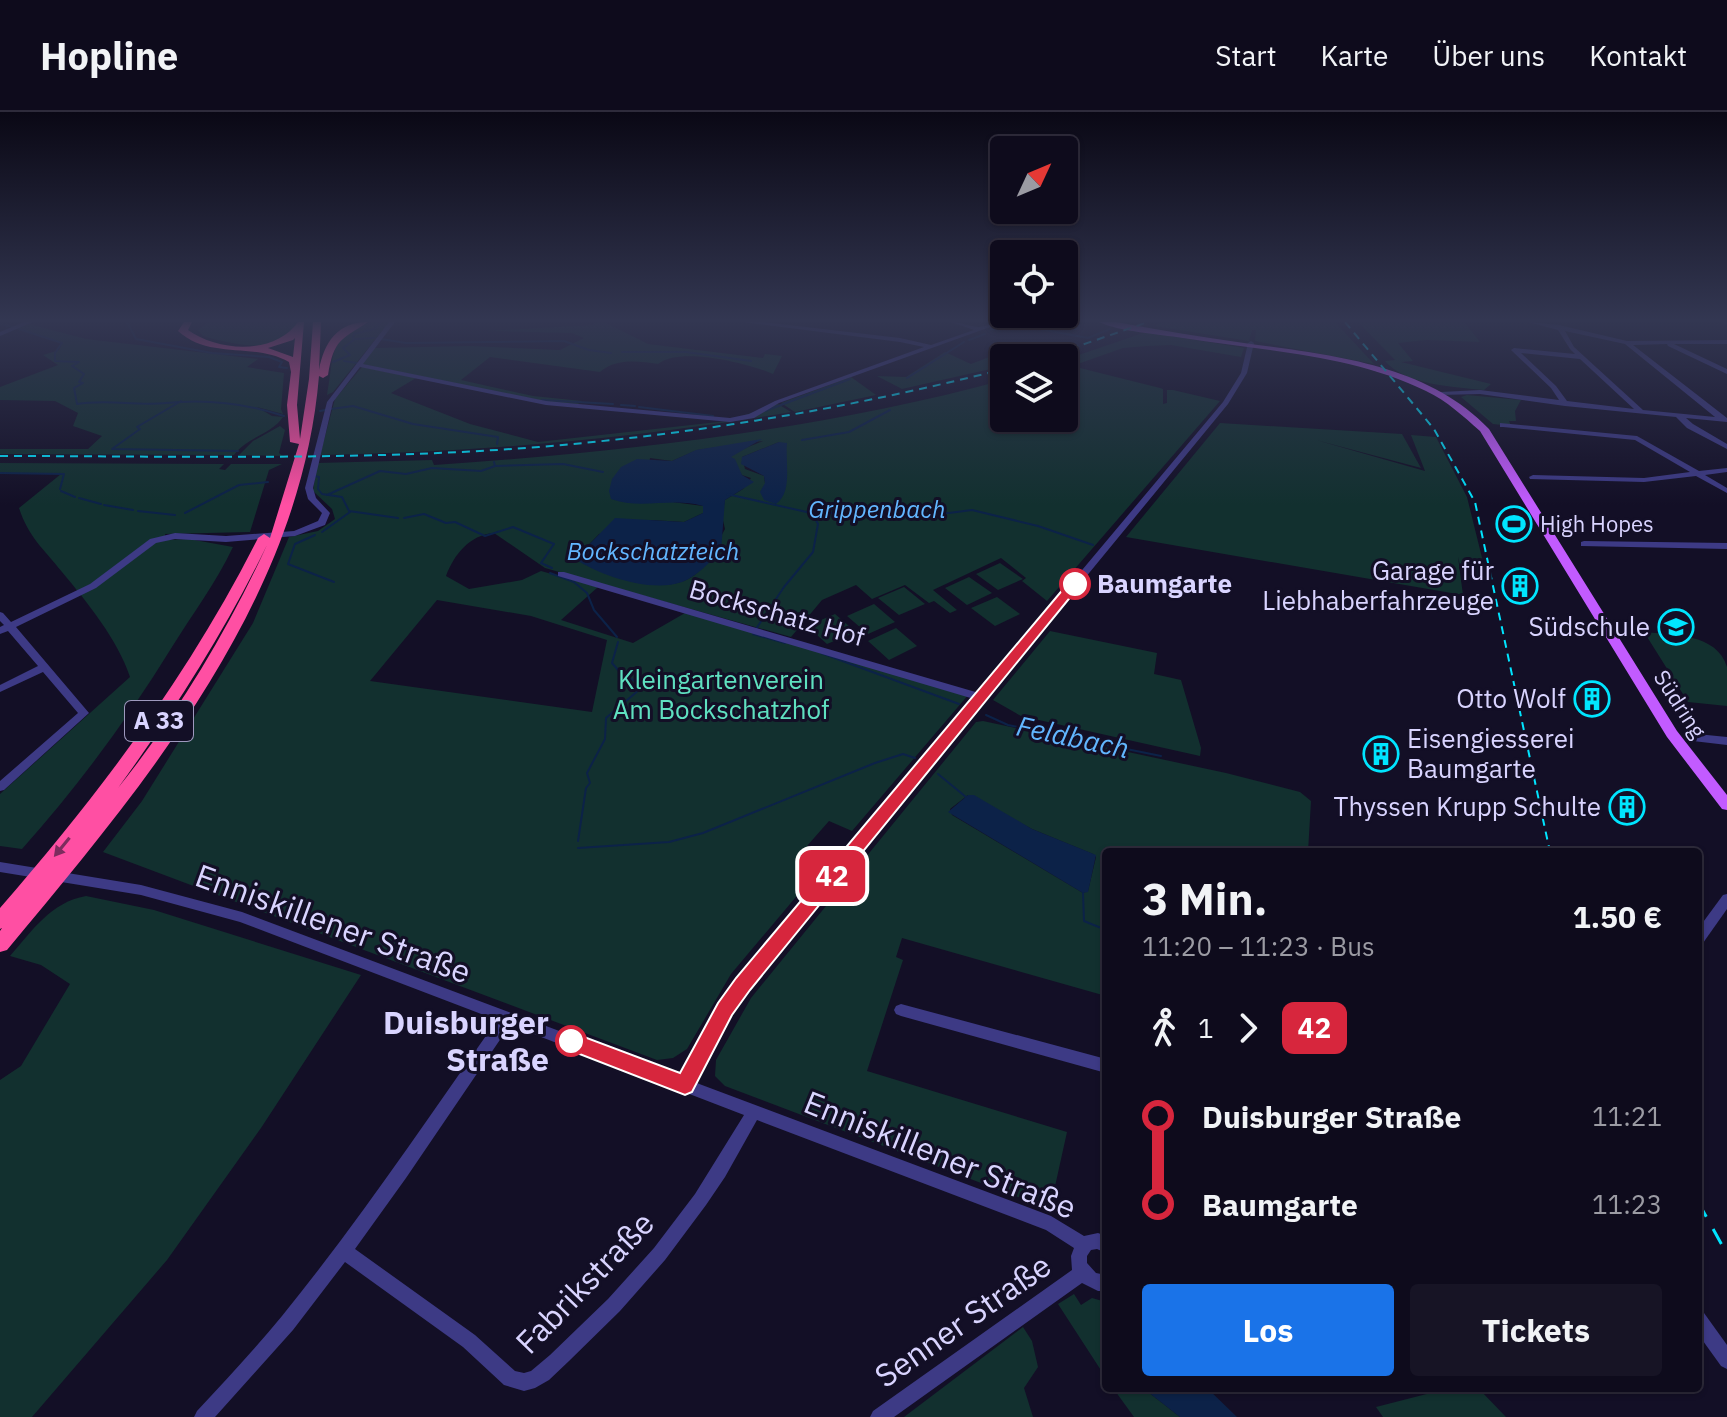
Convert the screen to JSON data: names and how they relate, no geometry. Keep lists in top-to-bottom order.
{
  "streets": {
    "highway": ["A 33"],
    "main road": ["Südring"],
    "street": [
      "Bockschatz Hof",
      "Enniskillener Straße",
      "Fabrikstraße",
      "Senner Straße"
    ]
  },
  "crossings": [
    ["Enniskillener Straße", "Fabrikstraße"]
  ],
  "water": ["Grippenbach", "Bockschatzteich", "Feldbach"],
  "parks": ["Kleingartenverein Am Bockschatzhof"],
  "places": {
    "sports": ["High Hopes"],
    "other": ["Baumgarte", "Duisburger Straße"],
    "building": [
      "Garage für Liebhaberfahrzeuge",
      "Otto Wolf",
      "Eisengiesserei Baumgarte",
      "Thyssen Krupp Schulte"
    ],
    "school or university": ["Südschule"]
  },
  "lines": ["bus line 42"],
  "north": "top right",
  "page": {
    "header": "Hopline",
    "nav": [
      "Start",
      "Karte",
      "Über uns",
      "Kontakt"
    ],
    "on_map": "42",
    "heading": ["3 Min.", "11:20 – 11:23 · Bus", "1.50 €"],
    "legs": ["1", "42"],
    "list": [
      {
        "name": "Duisburger Straße",
        "value": "11:21"
      },
      {
        "name": "Baumgarte",
        "value": "11:23"
      }
    ],
    "buttons": ["Los", "Tickets"]
  }
}
